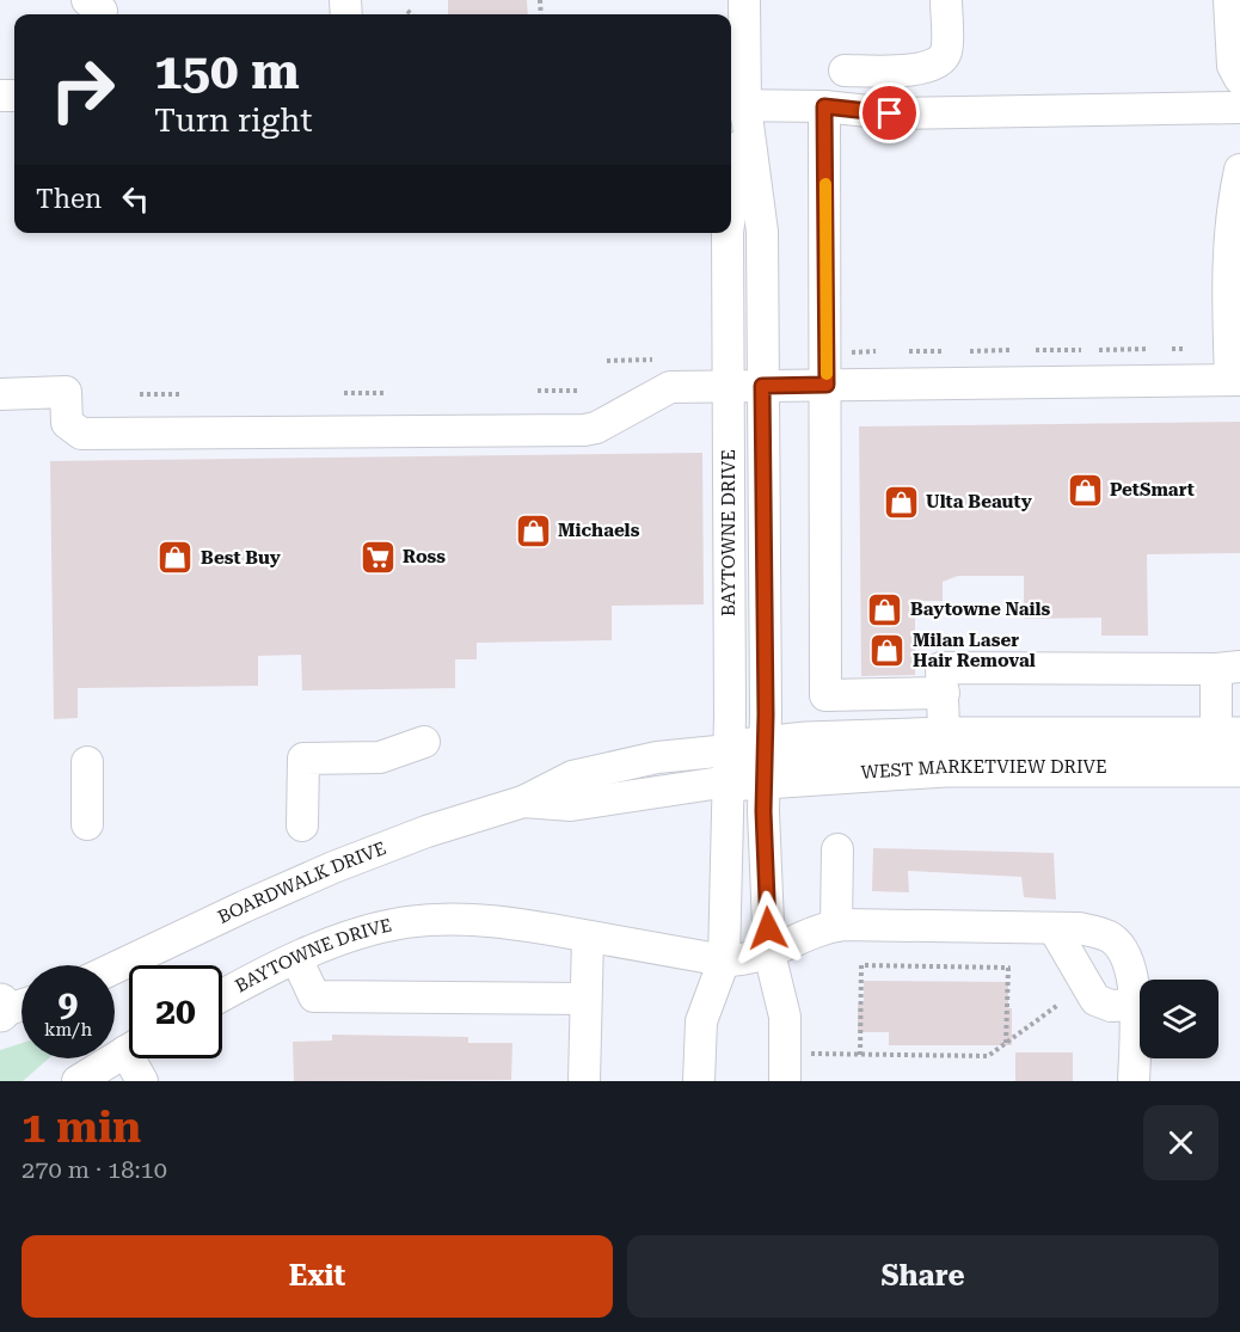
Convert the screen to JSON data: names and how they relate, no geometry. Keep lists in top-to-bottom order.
{
  "streets": {
    "main road": ["WEST MARKETVIEW DRIVE"],
    "street": ["BAYTOWNE DRIVE", "BOARDWALK DRIVE"]
  },
  "crossings": [
    ["BAYTOWNE DRIVE", "WEST MARKETVIEW DRIVE"],
    ["BAYTOWNE DRIVE", "BOARDWALK DRIVE"],
    ["WEST MARKETVIEW DRIVE", "BOARDWALK DRIVE"]
  ],
  "places": {
    "shop": [
      "PetSmart",
      "Ulta Beauty",
      "Michaels",
      "Best Buy",
      "Baytowne Nails",
      "Milan Laser Hair Removal"
    ],
    "supermarket": ["Ross"]
  },
  "page": {
    "turn": ["150 m", "Turn right"],
    "then": "Then",
    "speed": "9 km/h",
    "limit": "20",
    "heading": ["1 min", "270 m · 18:10"],
    "buttons": ["Exit", "Share"]
  }
}
